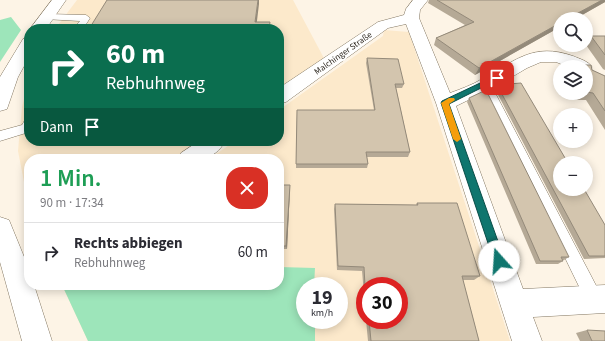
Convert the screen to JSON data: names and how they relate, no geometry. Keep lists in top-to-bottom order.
{
  "streets": {
    "street": ["Malchinger Straße"]
  },
  "page": {
    "map_buttons": ["+", "−"],
    "turn": ["60 m", "Rebhuhnweg"],
    "then": "Dann",
    "heading": ["1 Min.", "90 m · 17:34"],
    "list": [
      {
        "name": "Rechts abbiegen",
        "note": "Rebhuhnweg",
        "value": "60 m"
      }
    ],
    "speed": "19 km/h",
    "limit": "30"
  }
}
